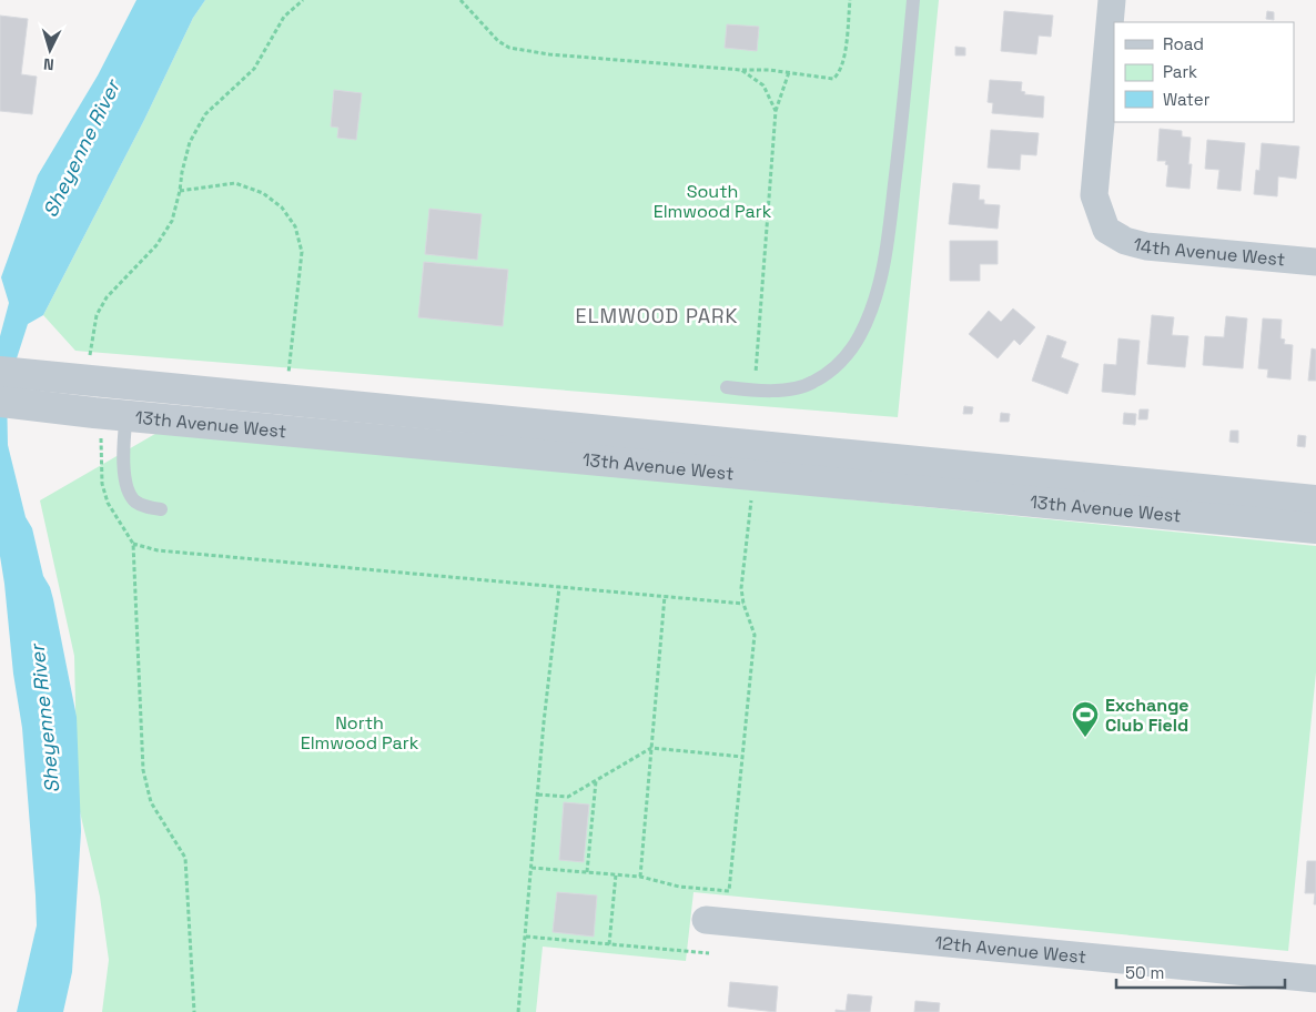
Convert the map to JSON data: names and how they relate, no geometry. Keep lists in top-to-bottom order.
{
  "streets": {
    "street": ["14th Avenue West", "13th Avenue West", "12th Avenue West"]
  },
  "districts": ["ELMWOOD PARK"],
  "water": ["Sheyenne River"],
  "parks": ["South Elmwood Park", "North Elmwood Park"],
  "places": {
    "sports": ["Exchange Club Field"]
  },
  "legend": ["Road", "Park", "Water"],
  "scale_bar": "50 m",
  "north": "bottom"
}
